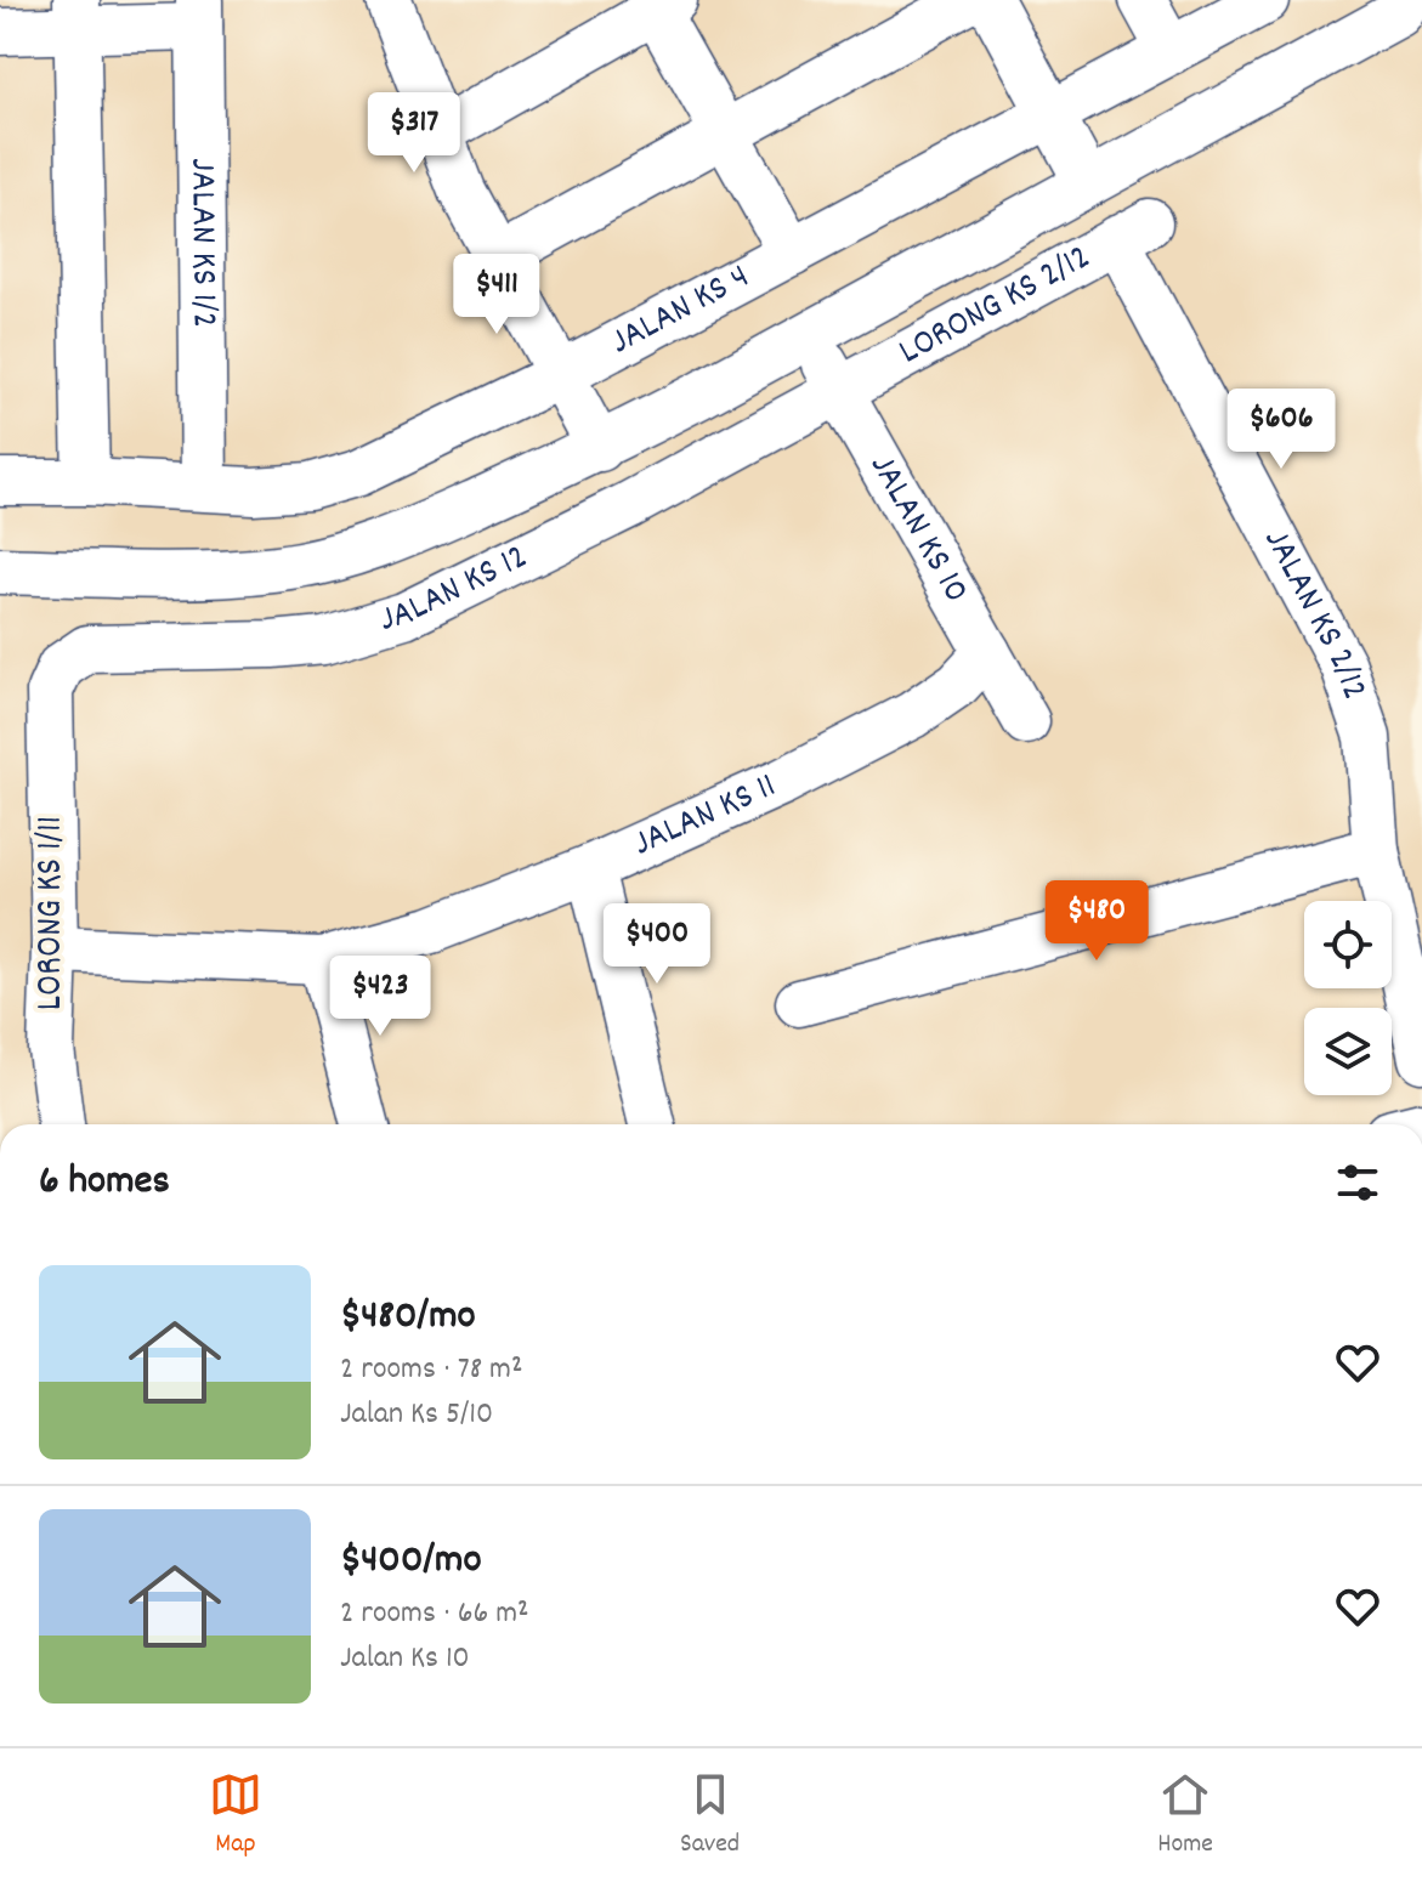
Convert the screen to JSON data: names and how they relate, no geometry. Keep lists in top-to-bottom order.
{
  "streets": {
    "street": [
      "JALAN KS 1/2",
      "LORONG KS 2/12",
      "JALAN KS 4",
      "JALAN KS 10",
      "JALAN KS 12",
      "JALAN KS 2/12",
      "JALAN KS 11",
      "LORONG KS 1/11"
    ]
  },
  "crossings": [
    ["JALAN KS 1/2", "JALAN KS 4"],
    ["LORONG KS 2/12", "JALAN KS 10"],
    ["LORONG KS 2/12", "JALAN KS 12"],
    ["LORONG KS 2/12", "JALAN KS 2/12"],
    ["JALAN KS 10", "JALAN KS 12"],
    ["JALAN KS 10", "JALAN KS 11"],
    ["JALAN KS 12", "LORONG KS 1/11"],
    ["JALAN KS 11", "LORONG KS 1/11"]
  ],
  "page": {
    "price": [
      "$317",
      "$411",
      "$606",
      "$480",
      "$400",
      "$423"
    ],
    "heading": "6 homes",
    "list": [
      {
        "name": "$480/mo",
        "note": "2 rooms · 78 m² · Jalan Ks 5/10"
      },
      {
        "name": "$400/mo",
        "note": "2 rooms · 66 m² · Jalan Ks 10"
      }
    ],
    "tabs": ["Map", "Saved", "Home"]
  }
}
